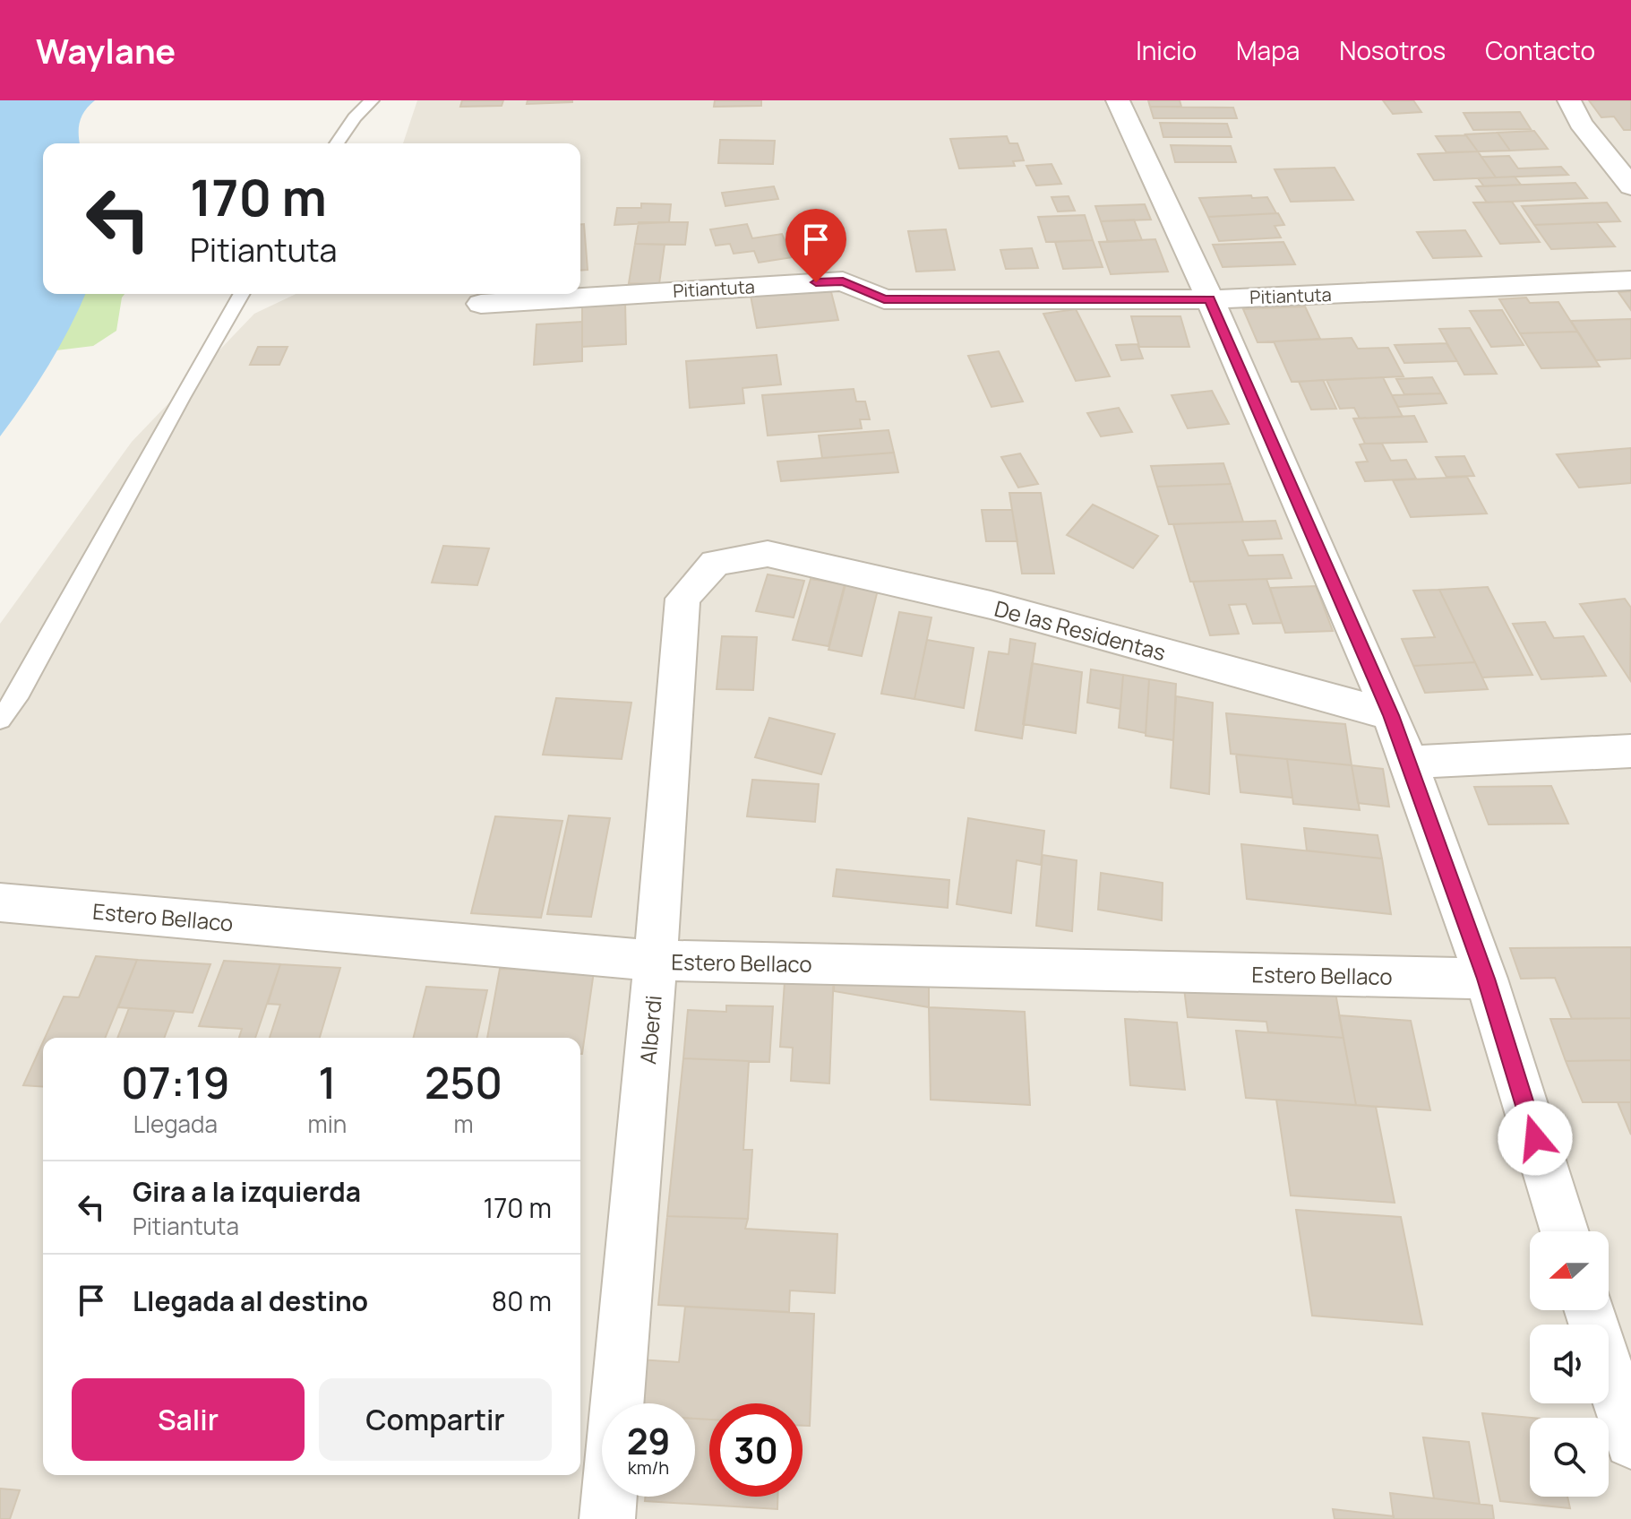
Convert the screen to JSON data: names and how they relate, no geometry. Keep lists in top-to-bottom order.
{
  "streets": {
    "street": [
      "Pitiantuta",
      "De las Residentas",
      "Estero Bellaco",
      "Alberdi"
    ]
  },
  "crossings": [
    ["De las Residentas", "Alberdi"],
    ["Estero Bellaco", "Alberdi"]
  ],
  "north": "left",
  "page": {
    "header": "Waylane",
    "nav": [
      "Inicio",
      "Mapa",
      "Nosotros",
      "Contacto"
    ],
    "turn": ["170 m", "Pitiantuta"],
    "eta": [
      "07:19",
      "Llegada",
      "1",
      "min",
      "250",
      "m"
    ],
    "list": [
      {
        "name": "Gira a la izquierda",
        "note": "Pitiantuta",
        "value": "170 m"
      },
      {
        "name": "Llegada al destino",
        "value": "80 m"
      }
    ],
    "buttons": ["Salir", "Compartir"],
    "speed": "29 km/h",
    "limit": "30"
  }
}
